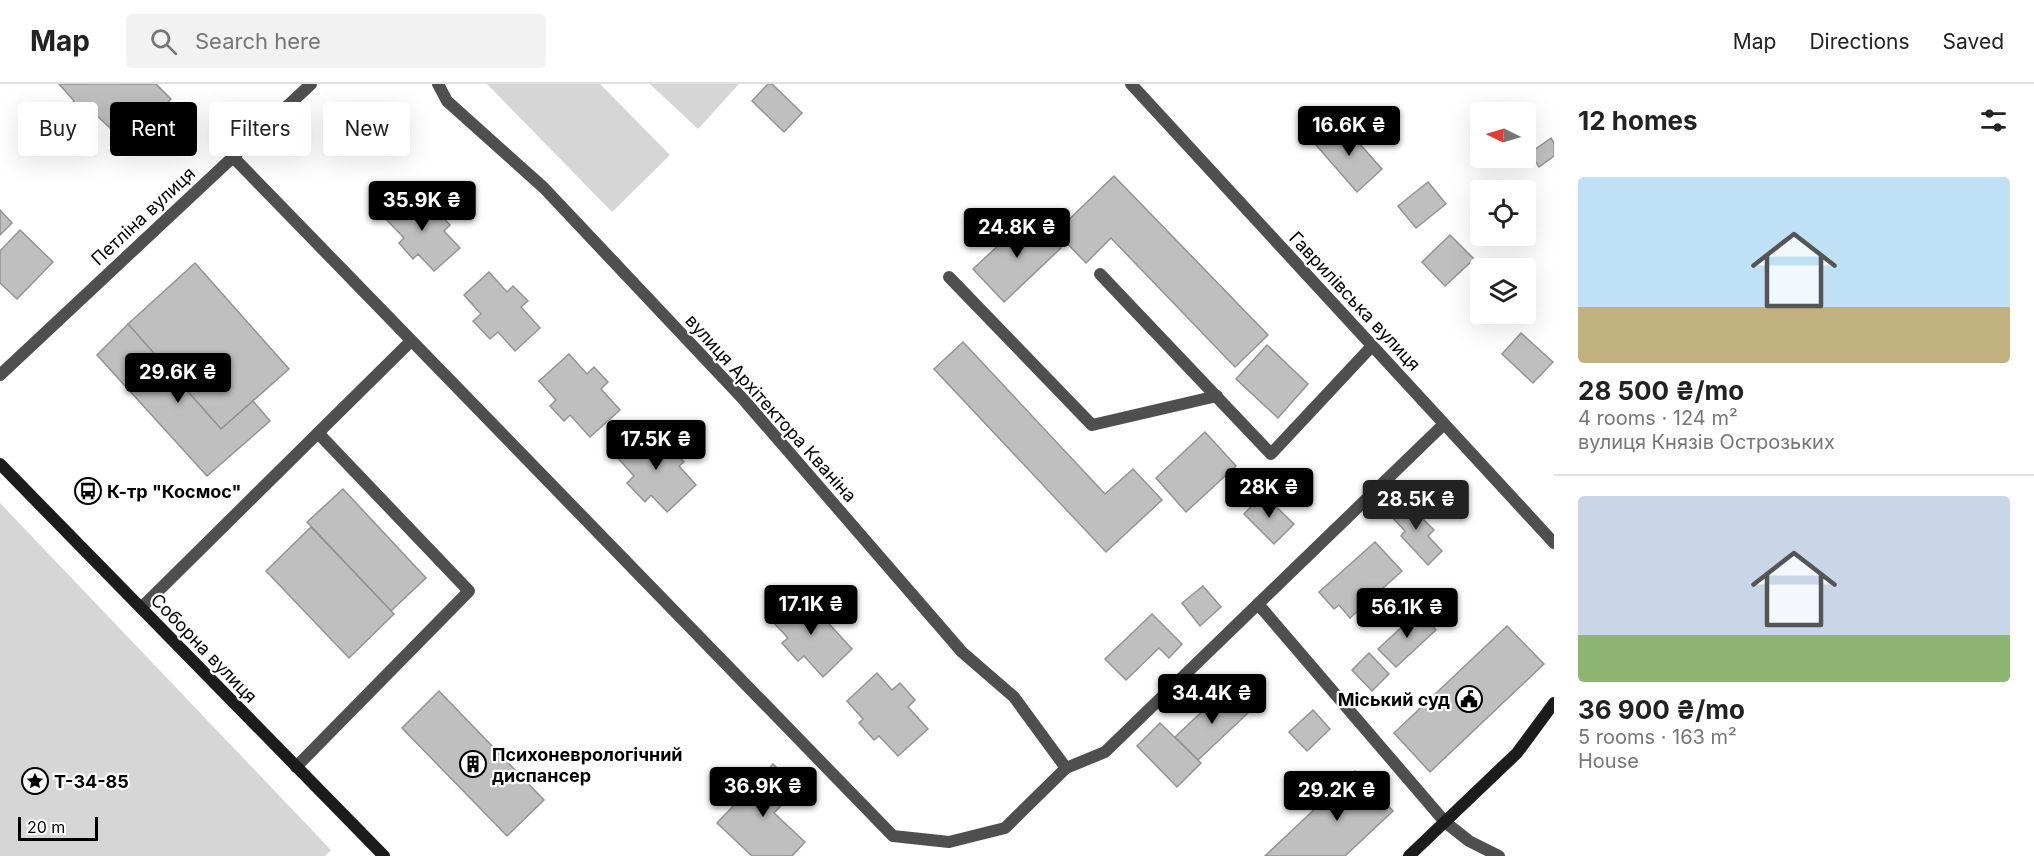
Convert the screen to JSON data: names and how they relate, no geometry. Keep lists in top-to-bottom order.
{
  "streets": {
    "street": [
      "Петліна вулиця",
      "Гаврилівська вулиця",
      "вулиця Архітектора Кваніна",
      "Соборна вулиця"
    ]
  },
  "places": {
    "bus stop": ["К-тр \"Космос\""],
    "public building": ["Міський суд"],
    "building": ["Психоневрологічний диспансер"],
    "place": ["Т-34-85"]
  },
  "scale_bar": "20 m",
  "north": "left",
  "page": {
    "header": "Map",
    "search": "Search here",
    "nav": ["Map", "Directions", "Saved"],
    "heading": "12 homes",
    "chip": [
      "Buy",
      "Rent",
      "Filters",
      "New"
    ],
    "price": [
      "16.6K ₴",
      "35.9K ₴",
      "24.8K ₴",
      "29.6K ₴",
      "17.5K ₴",
      "28K ₴",
      "28.5K ₴",
      "17.1K ₴",
      "56.1K ₴",
      "34.4K ₴",
      "36.9K ₴",
      "29.2K ₴"
    ],
    "list": [
      {
        "name": "28 500 ₴/mo",
        "note": "4 rooms · 124 m² · вулиця Князів Острозьких"
      },
      {
        "name": "36 900 ₴/mo",
        "note": "5 rooms · 163 m² · House"
      }
    ],
    "scale": "20 m"
  }
}
